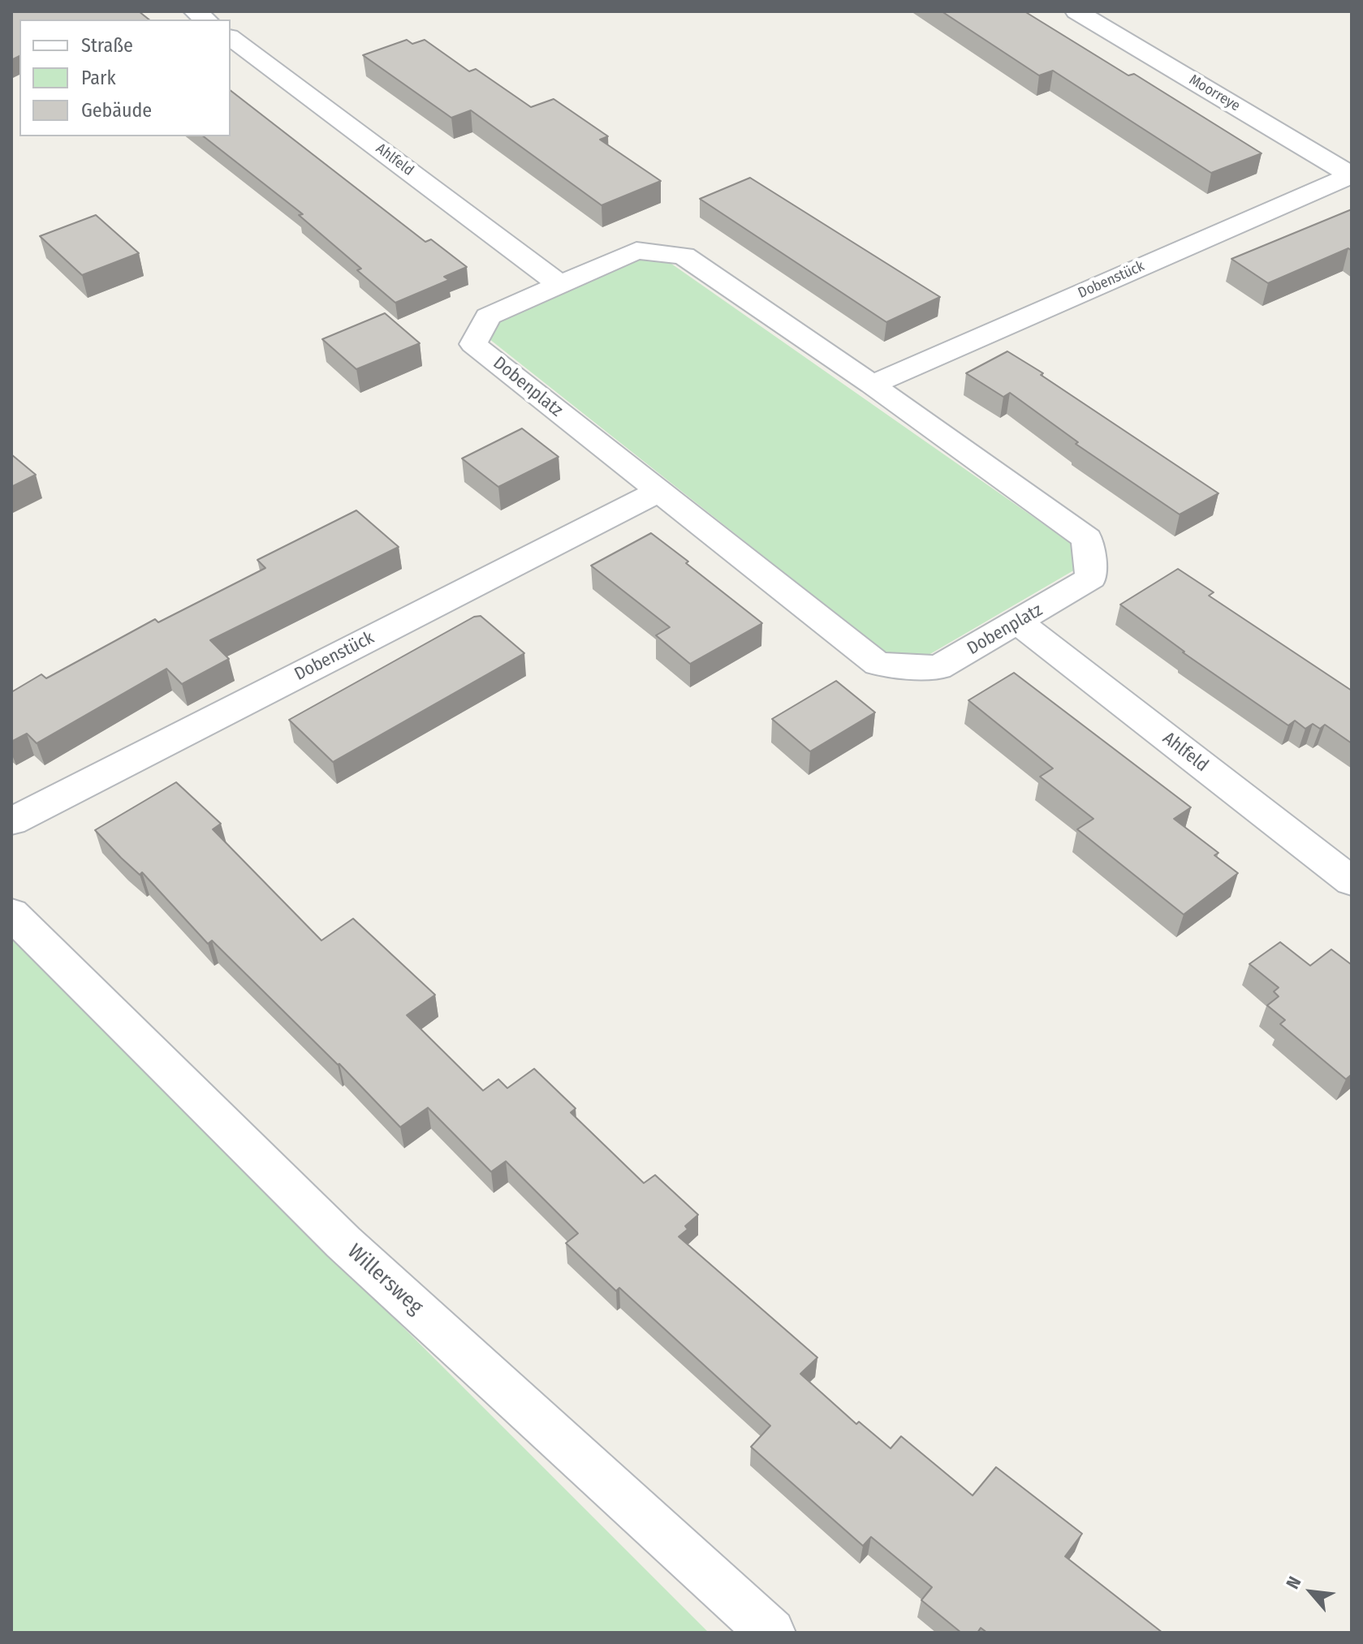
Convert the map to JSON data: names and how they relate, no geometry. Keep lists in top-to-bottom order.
{
  "streets": {
    "street": [
      "Moorreye",
      "Ahlfeld",
      "Dobenstück",
      "Dobenplatz",
      "Willersweg"
    ]
  },
  "crossings": [
    ["Moorreye", "Dobenstück"],
    ["Ahlfeld", "Dobenplatz"],
    ["Dobenstück", "Dobenplatz"]
  ],
  "legend": ["Straße", "Park", "Gebäude"],
  "north": "top left"
}
